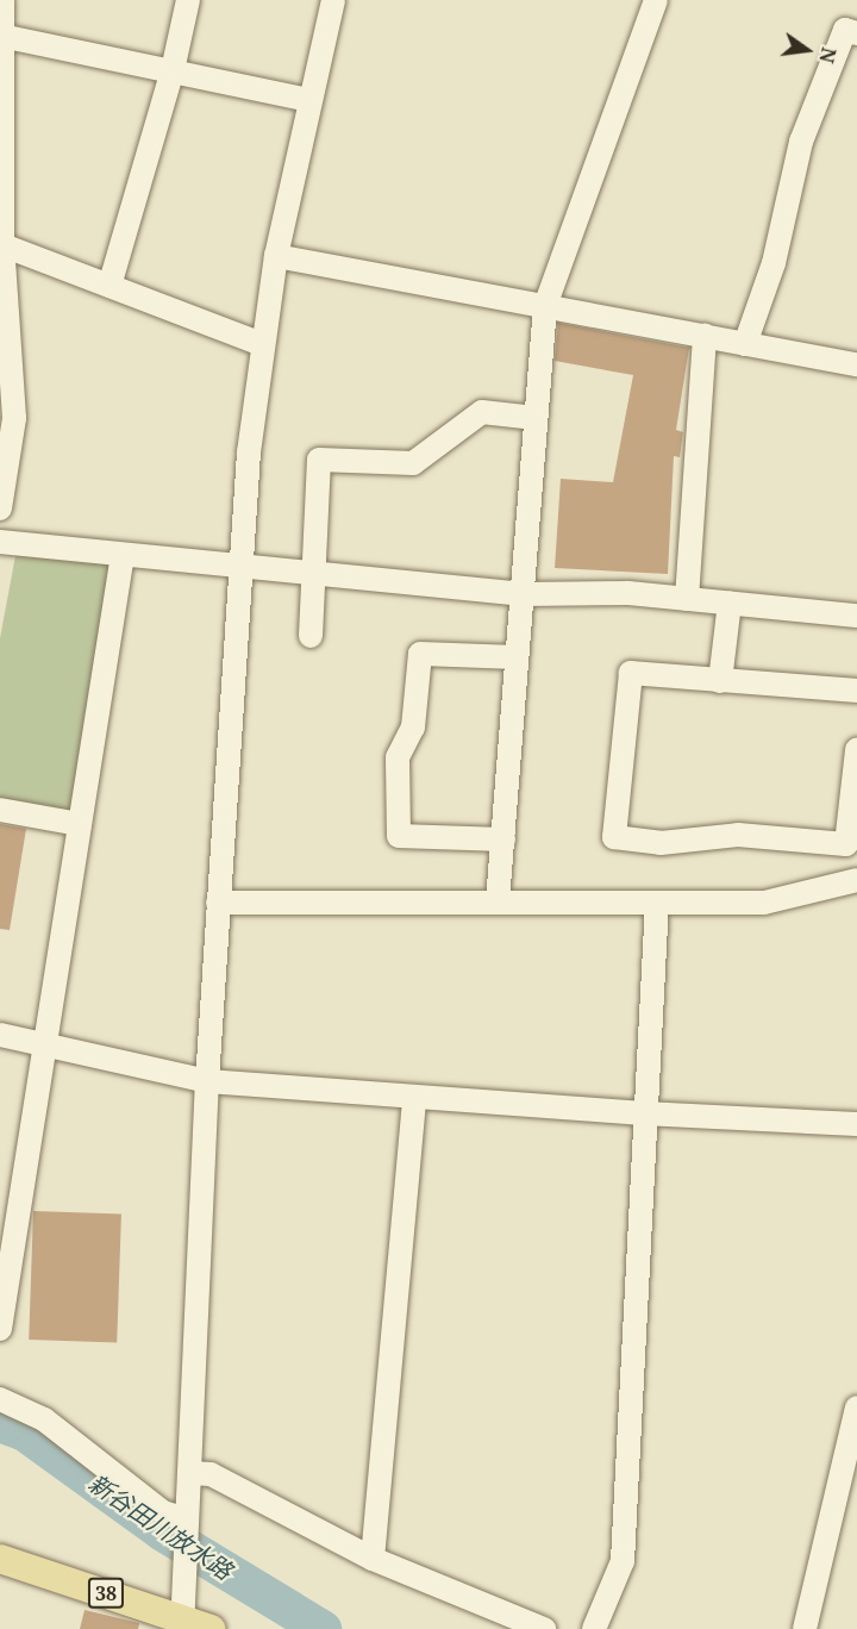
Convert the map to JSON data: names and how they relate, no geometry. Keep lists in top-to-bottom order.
{
  "streets": {
    "main road": ["38"]
  },
  "water": ["新谷田川放水路"],
  "north": "right"
}
